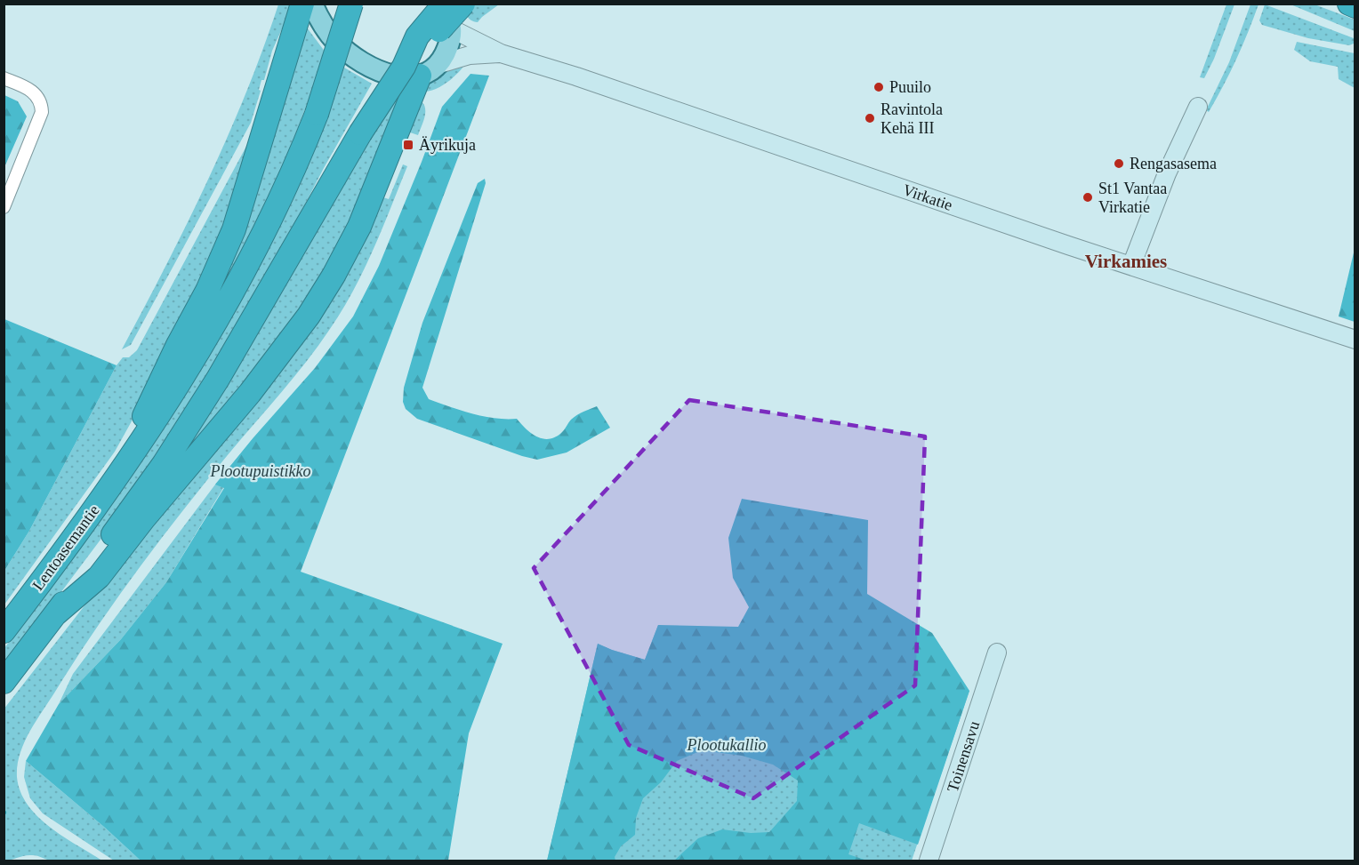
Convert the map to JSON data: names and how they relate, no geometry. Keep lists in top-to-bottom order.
{
  "streets": {
    "highway": ["Lentoasemantie"],
    "street": ["Virkatie", "Toinensavu"]
  },
  "districts": ["Virkamies"],
  "parks": ["Plootupuistikko", "Plootukallio"],
  "places": {
    "other": [
      "Puuilo",
      "Ravintola Kehä III",
      "Rengasasema",
      "St1 Vantaa Virkatie"
    ],
    "transit": ["Äyrikuja"]
  }
}
